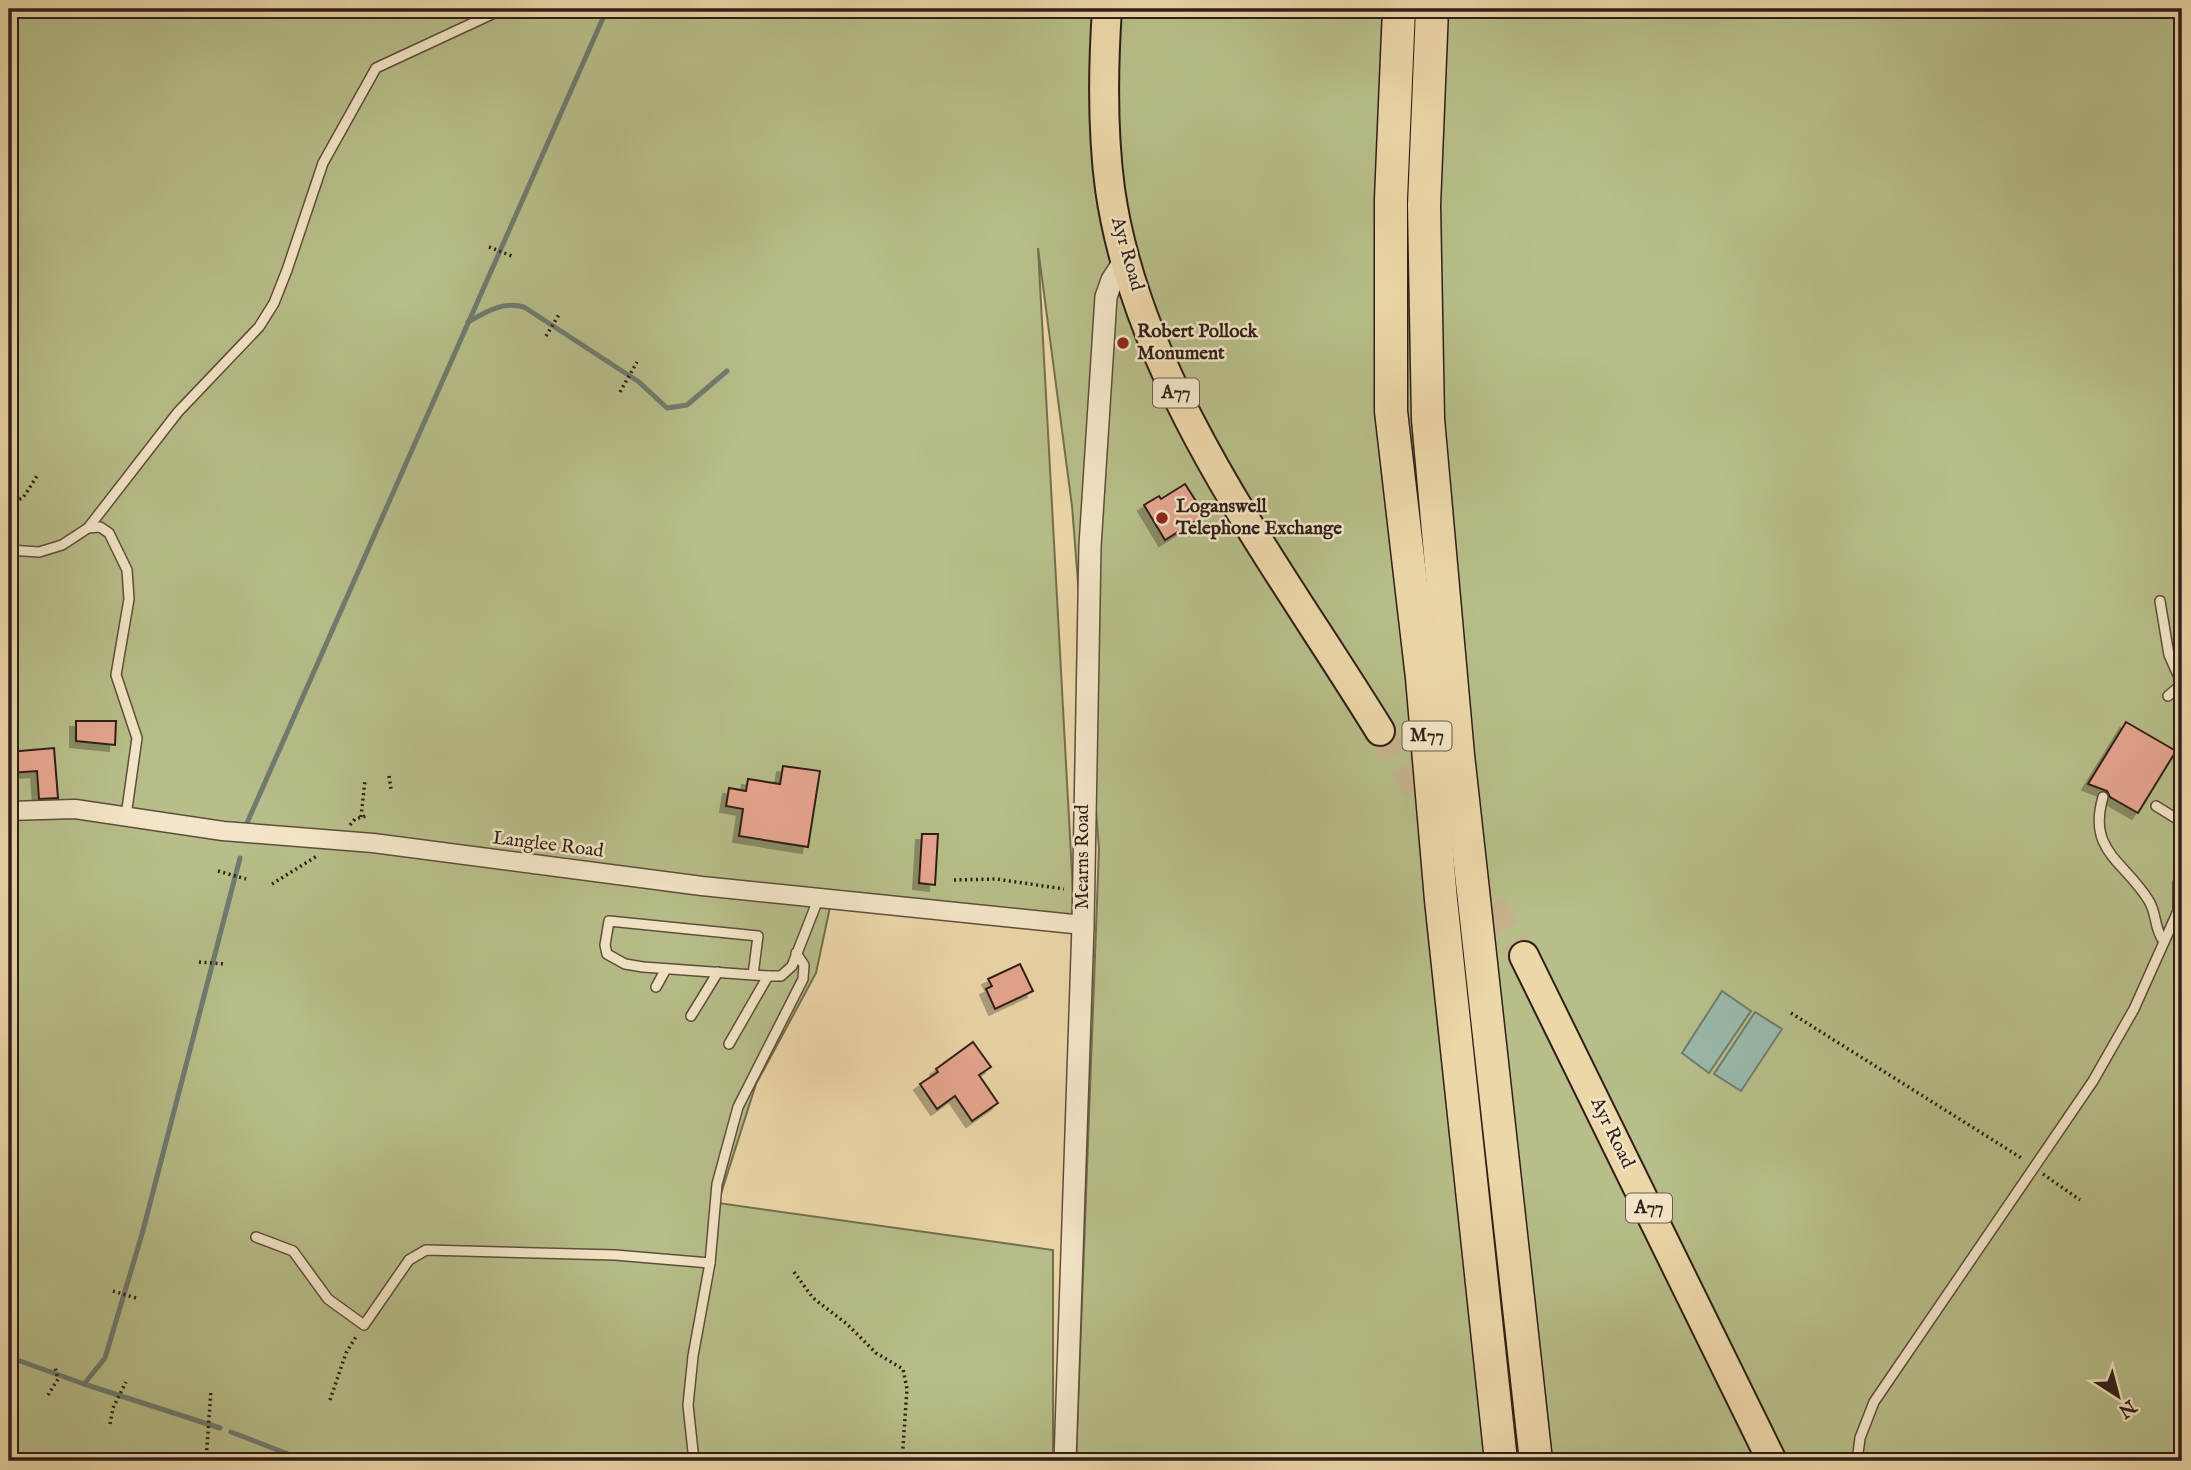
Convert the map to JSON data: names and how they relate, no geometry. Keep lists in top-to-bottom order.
{
  "streets": {
    "highway": ["M77"],
    "main road": ["Ayr Road", "A77"],
    "street": ["Langlee Road", "Mearns Road"]
  },
  "crossings": [
    ["Ayr Road", "Mearns Road"],
    ["Langlee Road", "Mearns Road"]
  ],
  "places": ["Robert Pollock Monument", "Loganswell Telephone Exchange"],
  "north": "bottom right"
}
